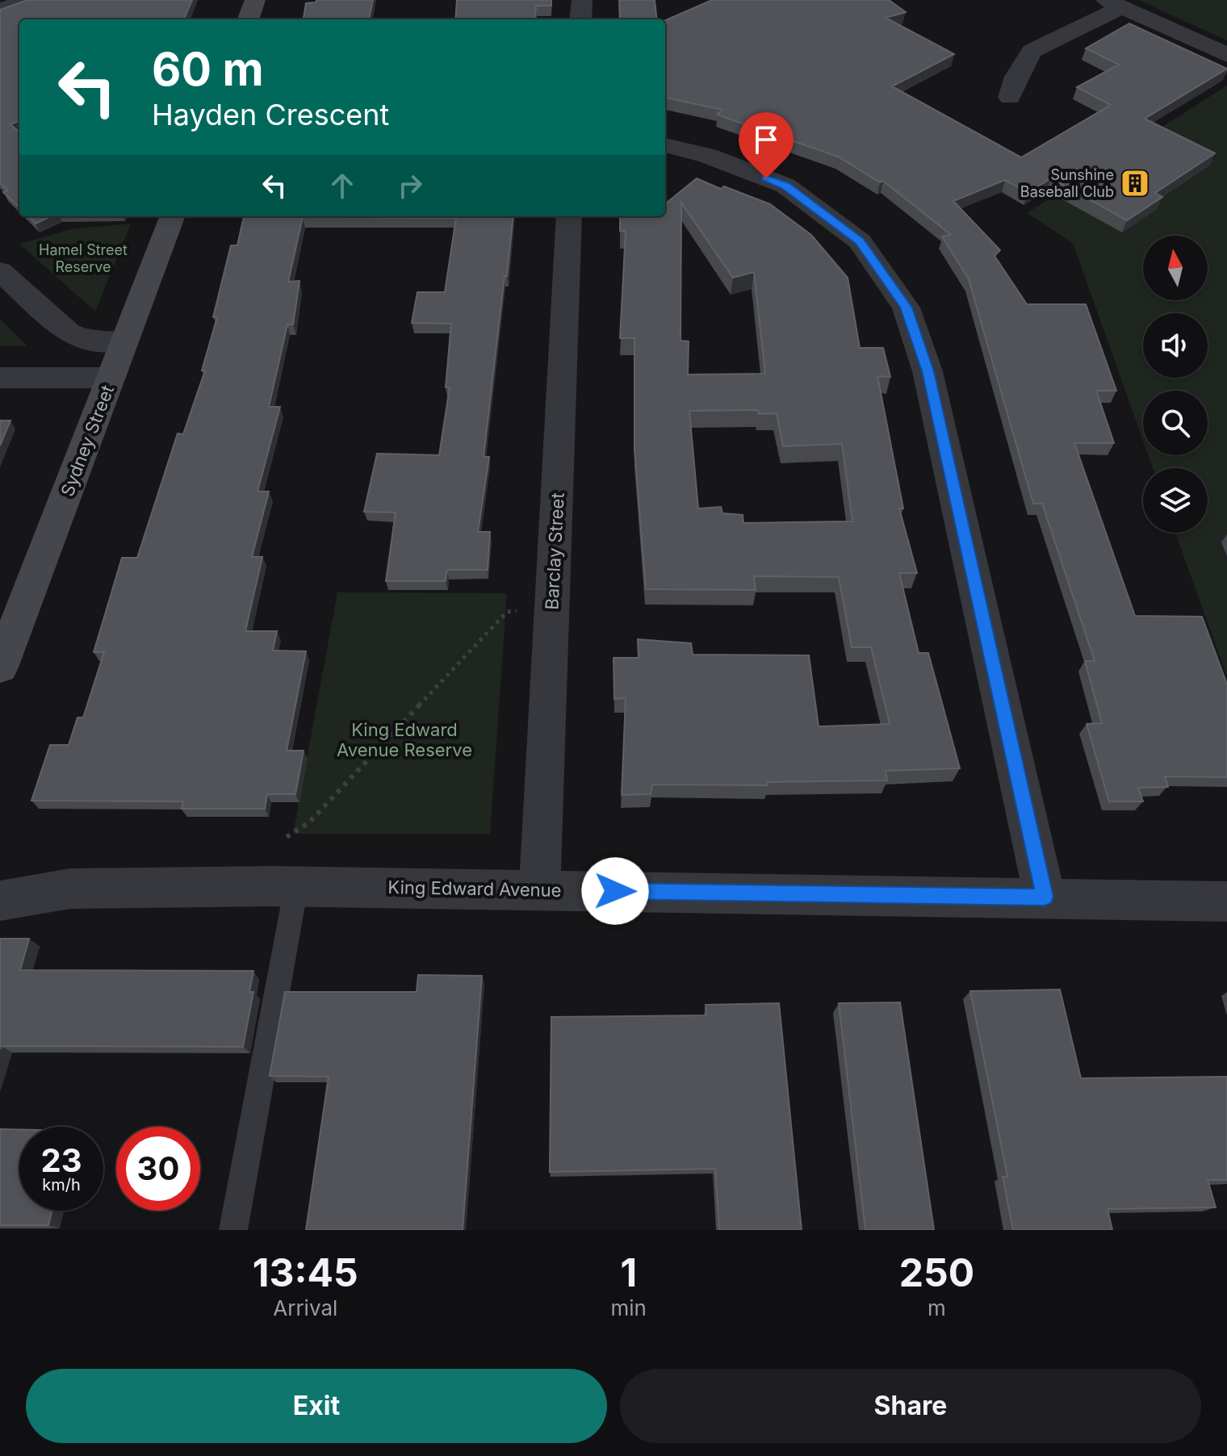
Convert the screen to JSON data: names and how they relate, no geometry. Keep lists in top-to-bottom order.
{
  "streets": {
    "street": ["Sydney Street", "Barclay Street", "King Edward Avenue"]
  },
  "crossings": [
    ["Barclay Street", "King Edward Avenue"]
  ],
  "parks": ["Hamel Street Reserve", "King Edward Avenue Reserve"],
  "places": {
    "building": ["Sunshine Baseball Club"]
  },
  "north": "top",
  "page": {
    "turn": ["60 m", "Hayden Crescent"],
    "speed": "23 km/h",
    "limit": "30",
    "eta": [
      "13:45",
      "Arrival",
      "1",
      "min",
      "250",
      "m"
    ],
    "buttons": ["Exit", "Share"]
  }
}
